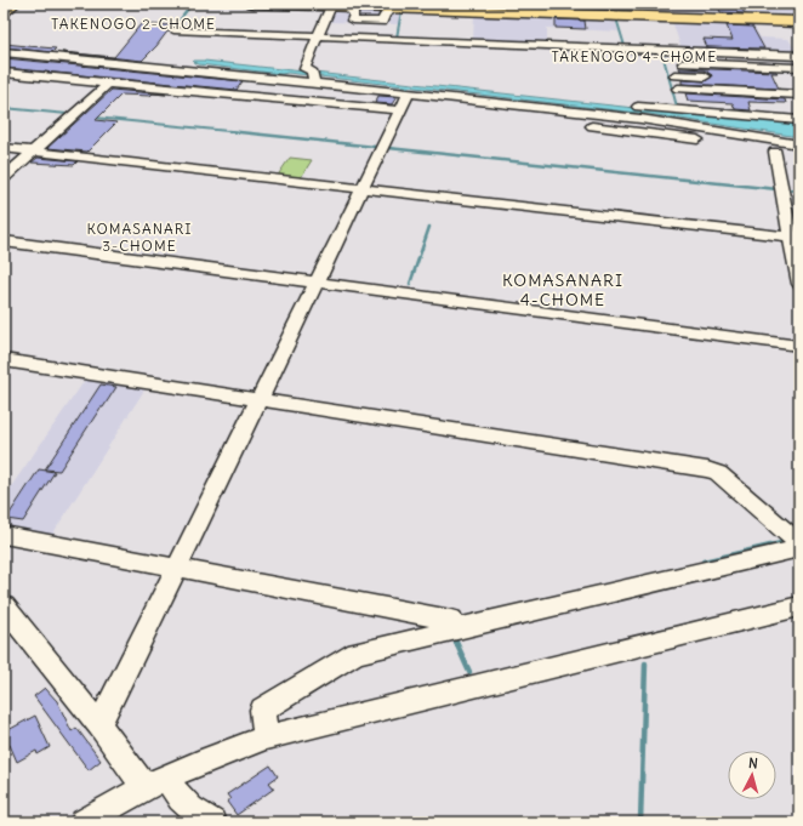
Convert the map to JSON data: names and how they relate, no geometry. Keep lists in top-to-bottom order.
{
  "districts": [
    "TAKENOGO 2-CHOME",
    "TAKENOGO 4-CHOME",
    "KOMASANARI 3-CHOME",
    "KOMASANARI 4-CHOME"
  ],
  "north": "top"
}
